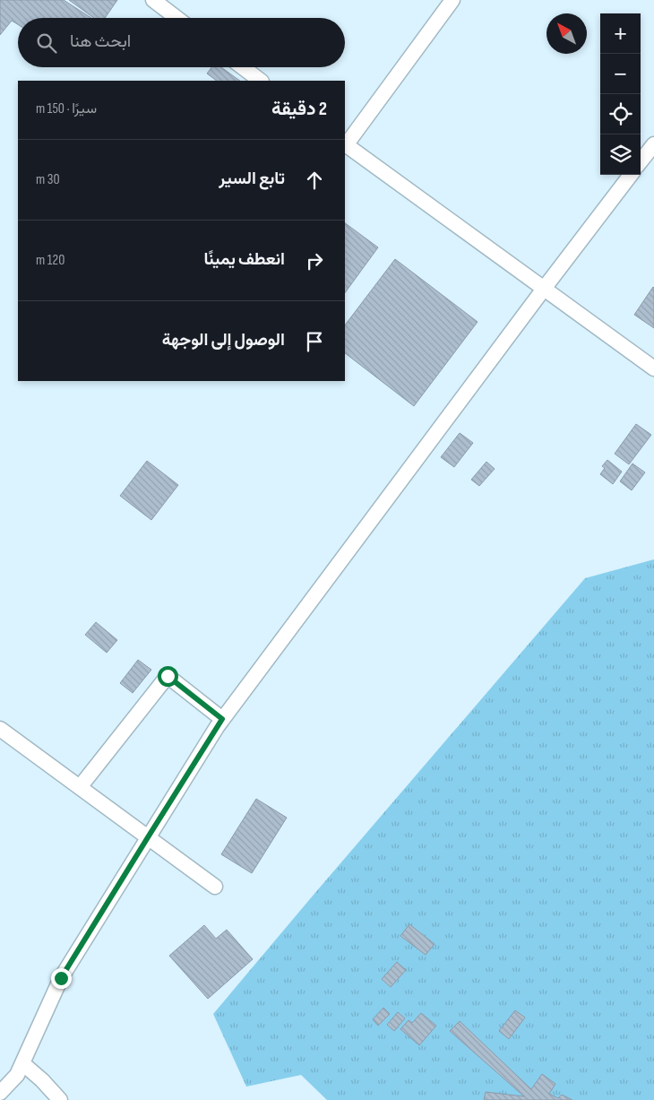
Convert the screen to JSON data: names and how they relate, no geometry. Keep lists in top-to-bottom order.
{
  "north": "top left",
  "page": {
    "map_buttons": ["+", "−"],
    "search": "ابحث هنا",
    "heading": ["2 دقيقة", "سيرًا · 150 m"],
    "list": [
      ["تابع السير", "30 m"],
      ["انعطف يمينًا", "120 m"],
      "الوصول إلى الوجهة"
    ]
  }
}
